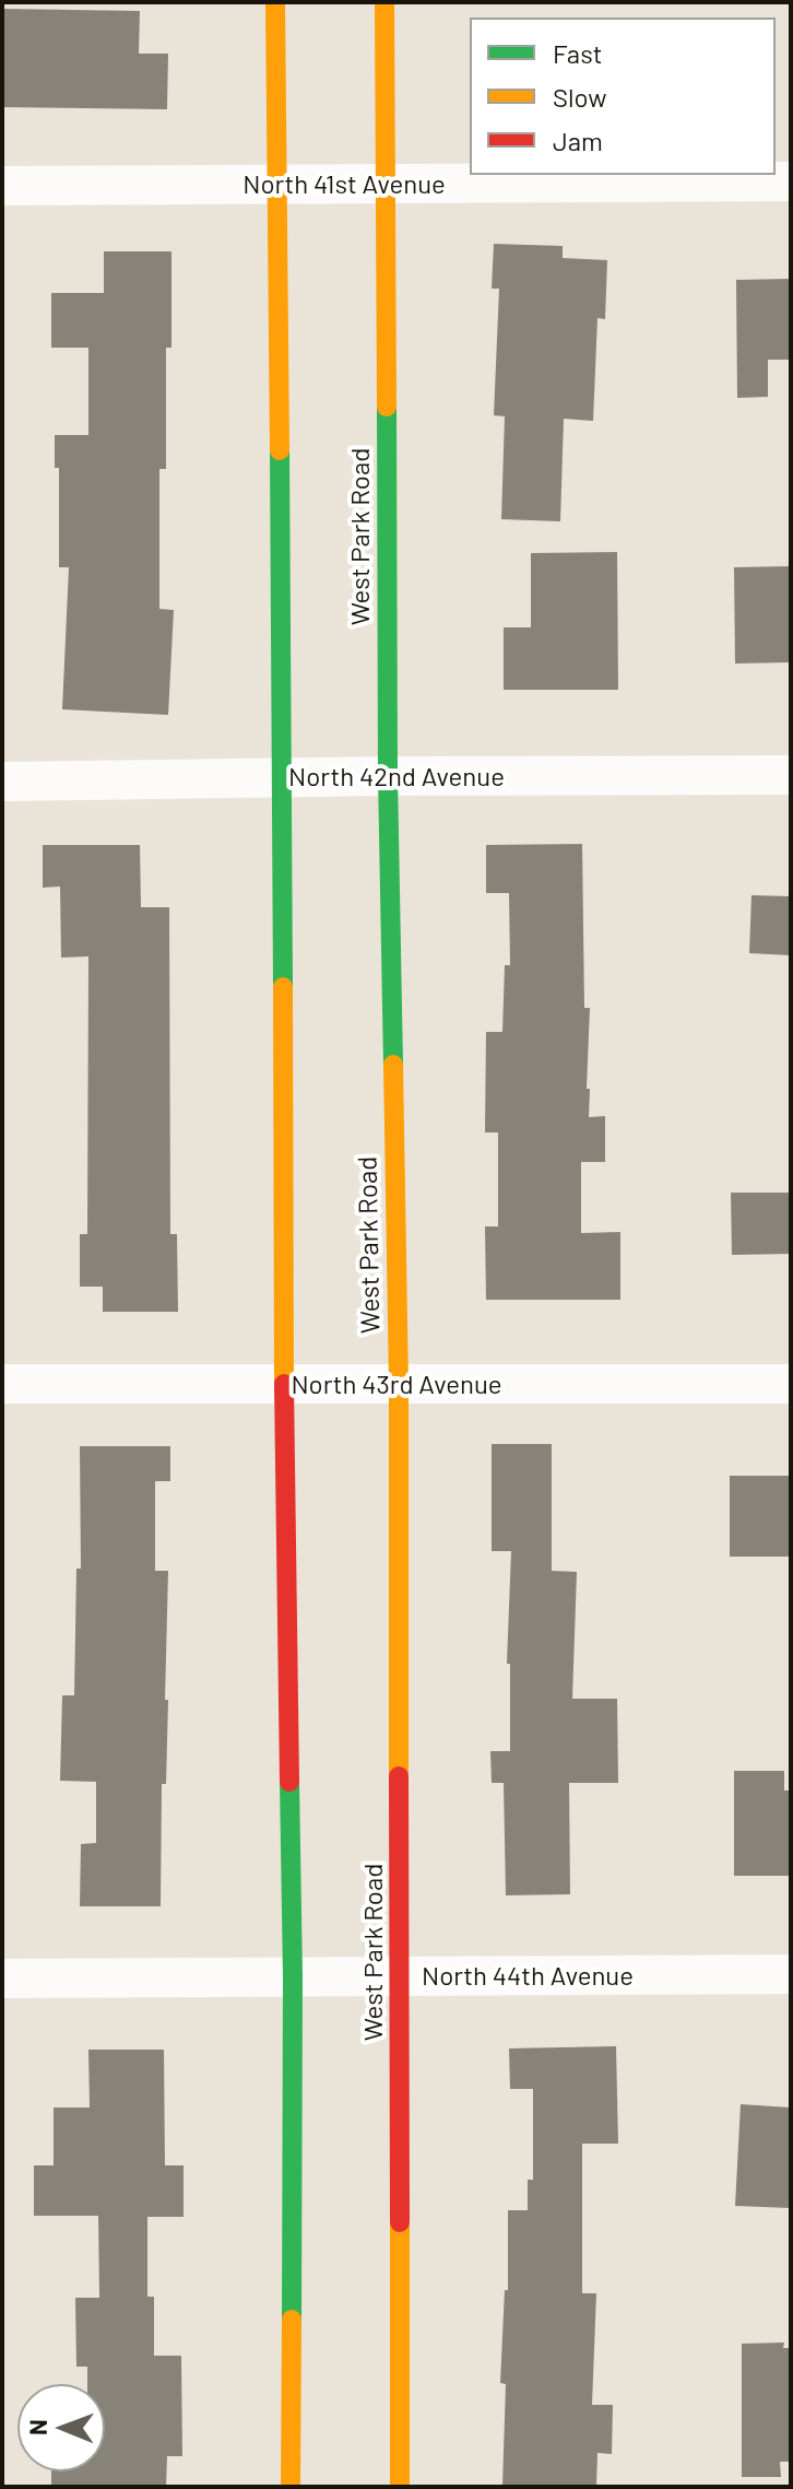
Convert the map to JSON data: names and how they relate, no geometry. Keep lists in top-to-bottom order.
{
  "streets": {
    "street": [
      "North 41st Avenue",
      "West Park Road",
      "North 42nd Avenue",
      "North 43rd Avenue",
      "North 44th Avenue"
    ]
  },
  "crossings": [
    ["North 41st Avenue", "West Park Road"],
    ["West Park Road", "North 42nd Avenue"],
    ["West Park Road", "North 43rd Avenue"],
    ["West Park Road", "North 44th Avenue"]
  ],
  "legend": ["Fast", "Slow", "Jam"],
  "north": "left"
}
